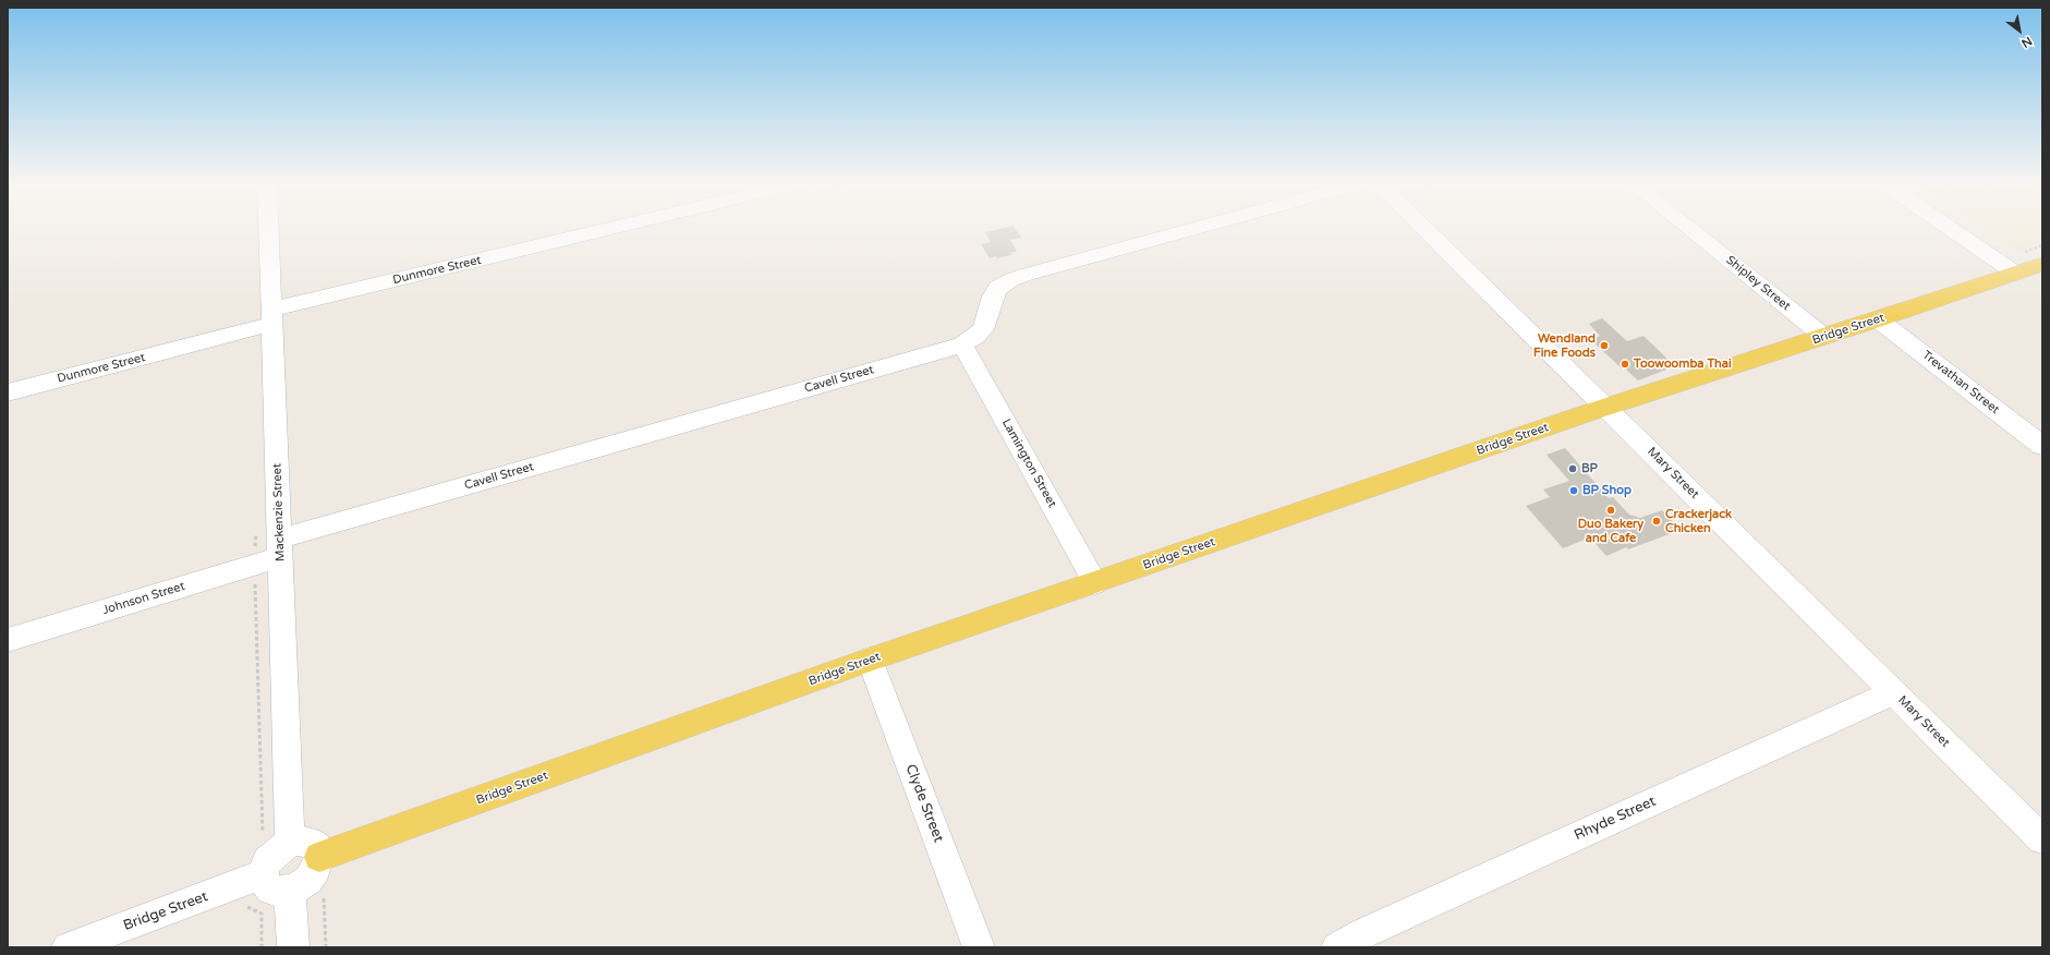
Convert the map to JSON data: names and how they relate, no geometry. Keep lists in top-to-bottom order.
{
  "streets": {
    "main road": ["Bridge Street"],
    "street": [
      "Dunmore Street",
      "Shipley Street",
      "Cavell Street",
      "Trevathan Street",
      "Lamington Street",
      "Mary Street",
      "Mackenzie Street",
      "Johnson Street",
      "Clyde Street",
      "Rhyde Street"
    ]
  },
  "crossings": [
    ["Dunmore Street", "Mackenzie Street"],
    ["Shipley Street", "Bridge Street"],
    ["Bridge Street", "Trevathan Street"],
    ["Bridge Street", "Lamington Street"],
    ["Bridge Street", "Mary Street"],
    ["Bridge Street", "Mackenzie Street"],
    ["Bridge Street", "Clyde Street"],
    ["Cavell Street", "Lamington Street"],
    ["Cavell Street", "Mackenzie Street"],
    ["Cavell Street", "Johnson Street"],
    ["Mary Street", "Rhyde Street"],
    ["Mackenzie Street", "Johnson Street"]
  ],
  "places": [
    "Wendland Fine Foods",
    "Toowoomba Thai",
    "BP",
    "BP Shop",
    "Duo Bakery and Cafe",
    "Crackerjack Chicken"
  ],
  "north": "bottom right"
}
